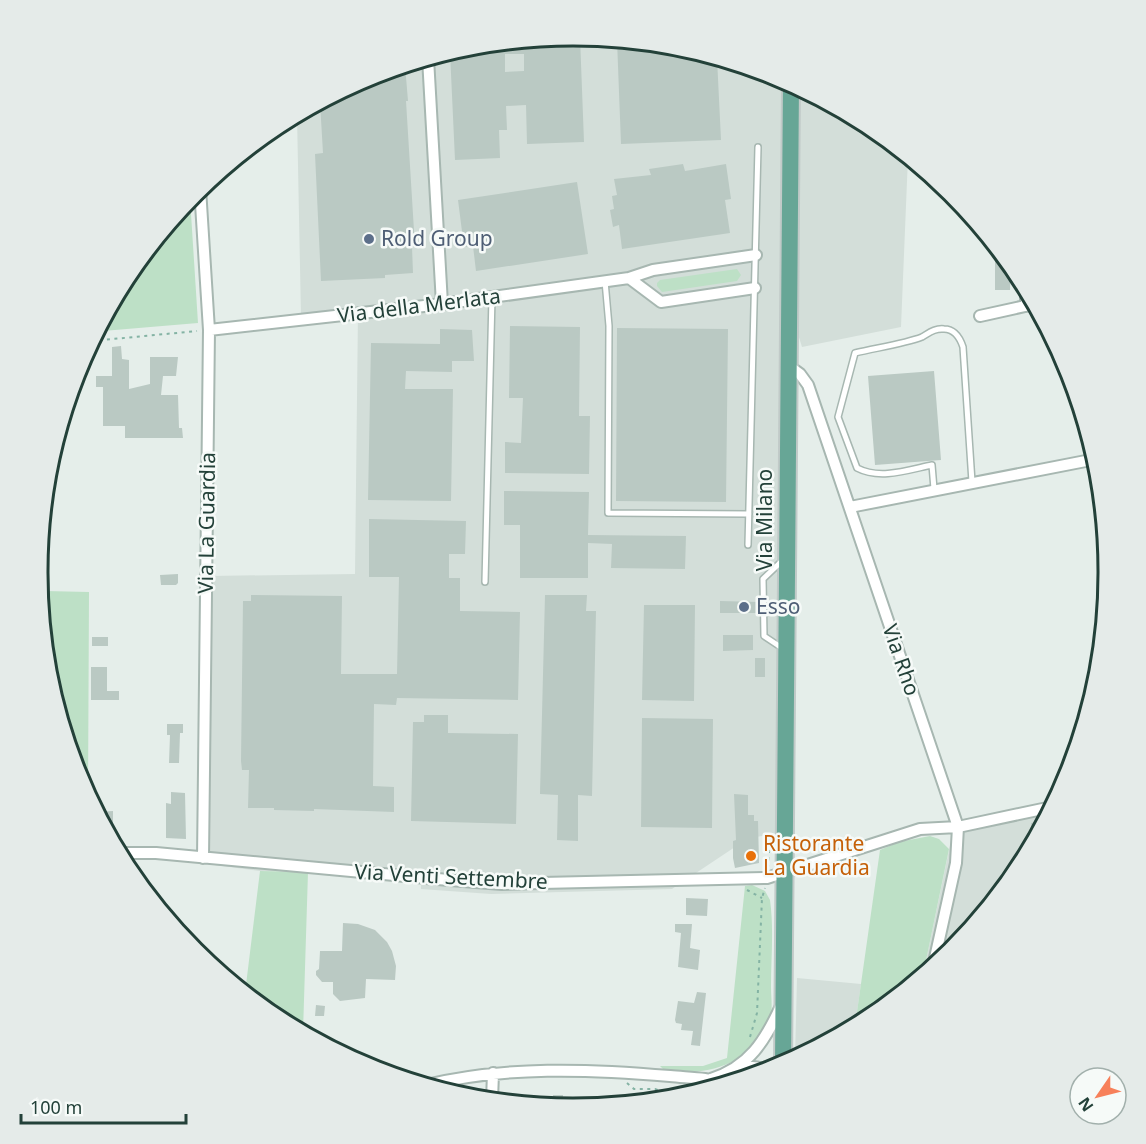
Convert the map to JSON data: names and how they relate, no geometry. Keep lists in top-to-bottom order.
{
  "streets": {
    "main road": ["Via Milano"],
    "street": [
      "Via della Merlata",
      "Via La Guardia",
      "Via Rho",
      "Via Venti Settembre"
    ]
  },
  "crossings": [
    ["Via della Merlata", "Via La Guardia"],
    ["Via Milano", "Via Rho"],
    ["Via Milano", "Via Venti Settembre"],
    ["Via La Guardia", "Via Venti Settembre"],
    ["Via Rho", "Via Venti Settembre"]
  ],
  "places": ["Rold Group", "Esso", "Ristorante La Guardia"],
  "scale_bar": "100 m",
  "north": "bottom left"
}
